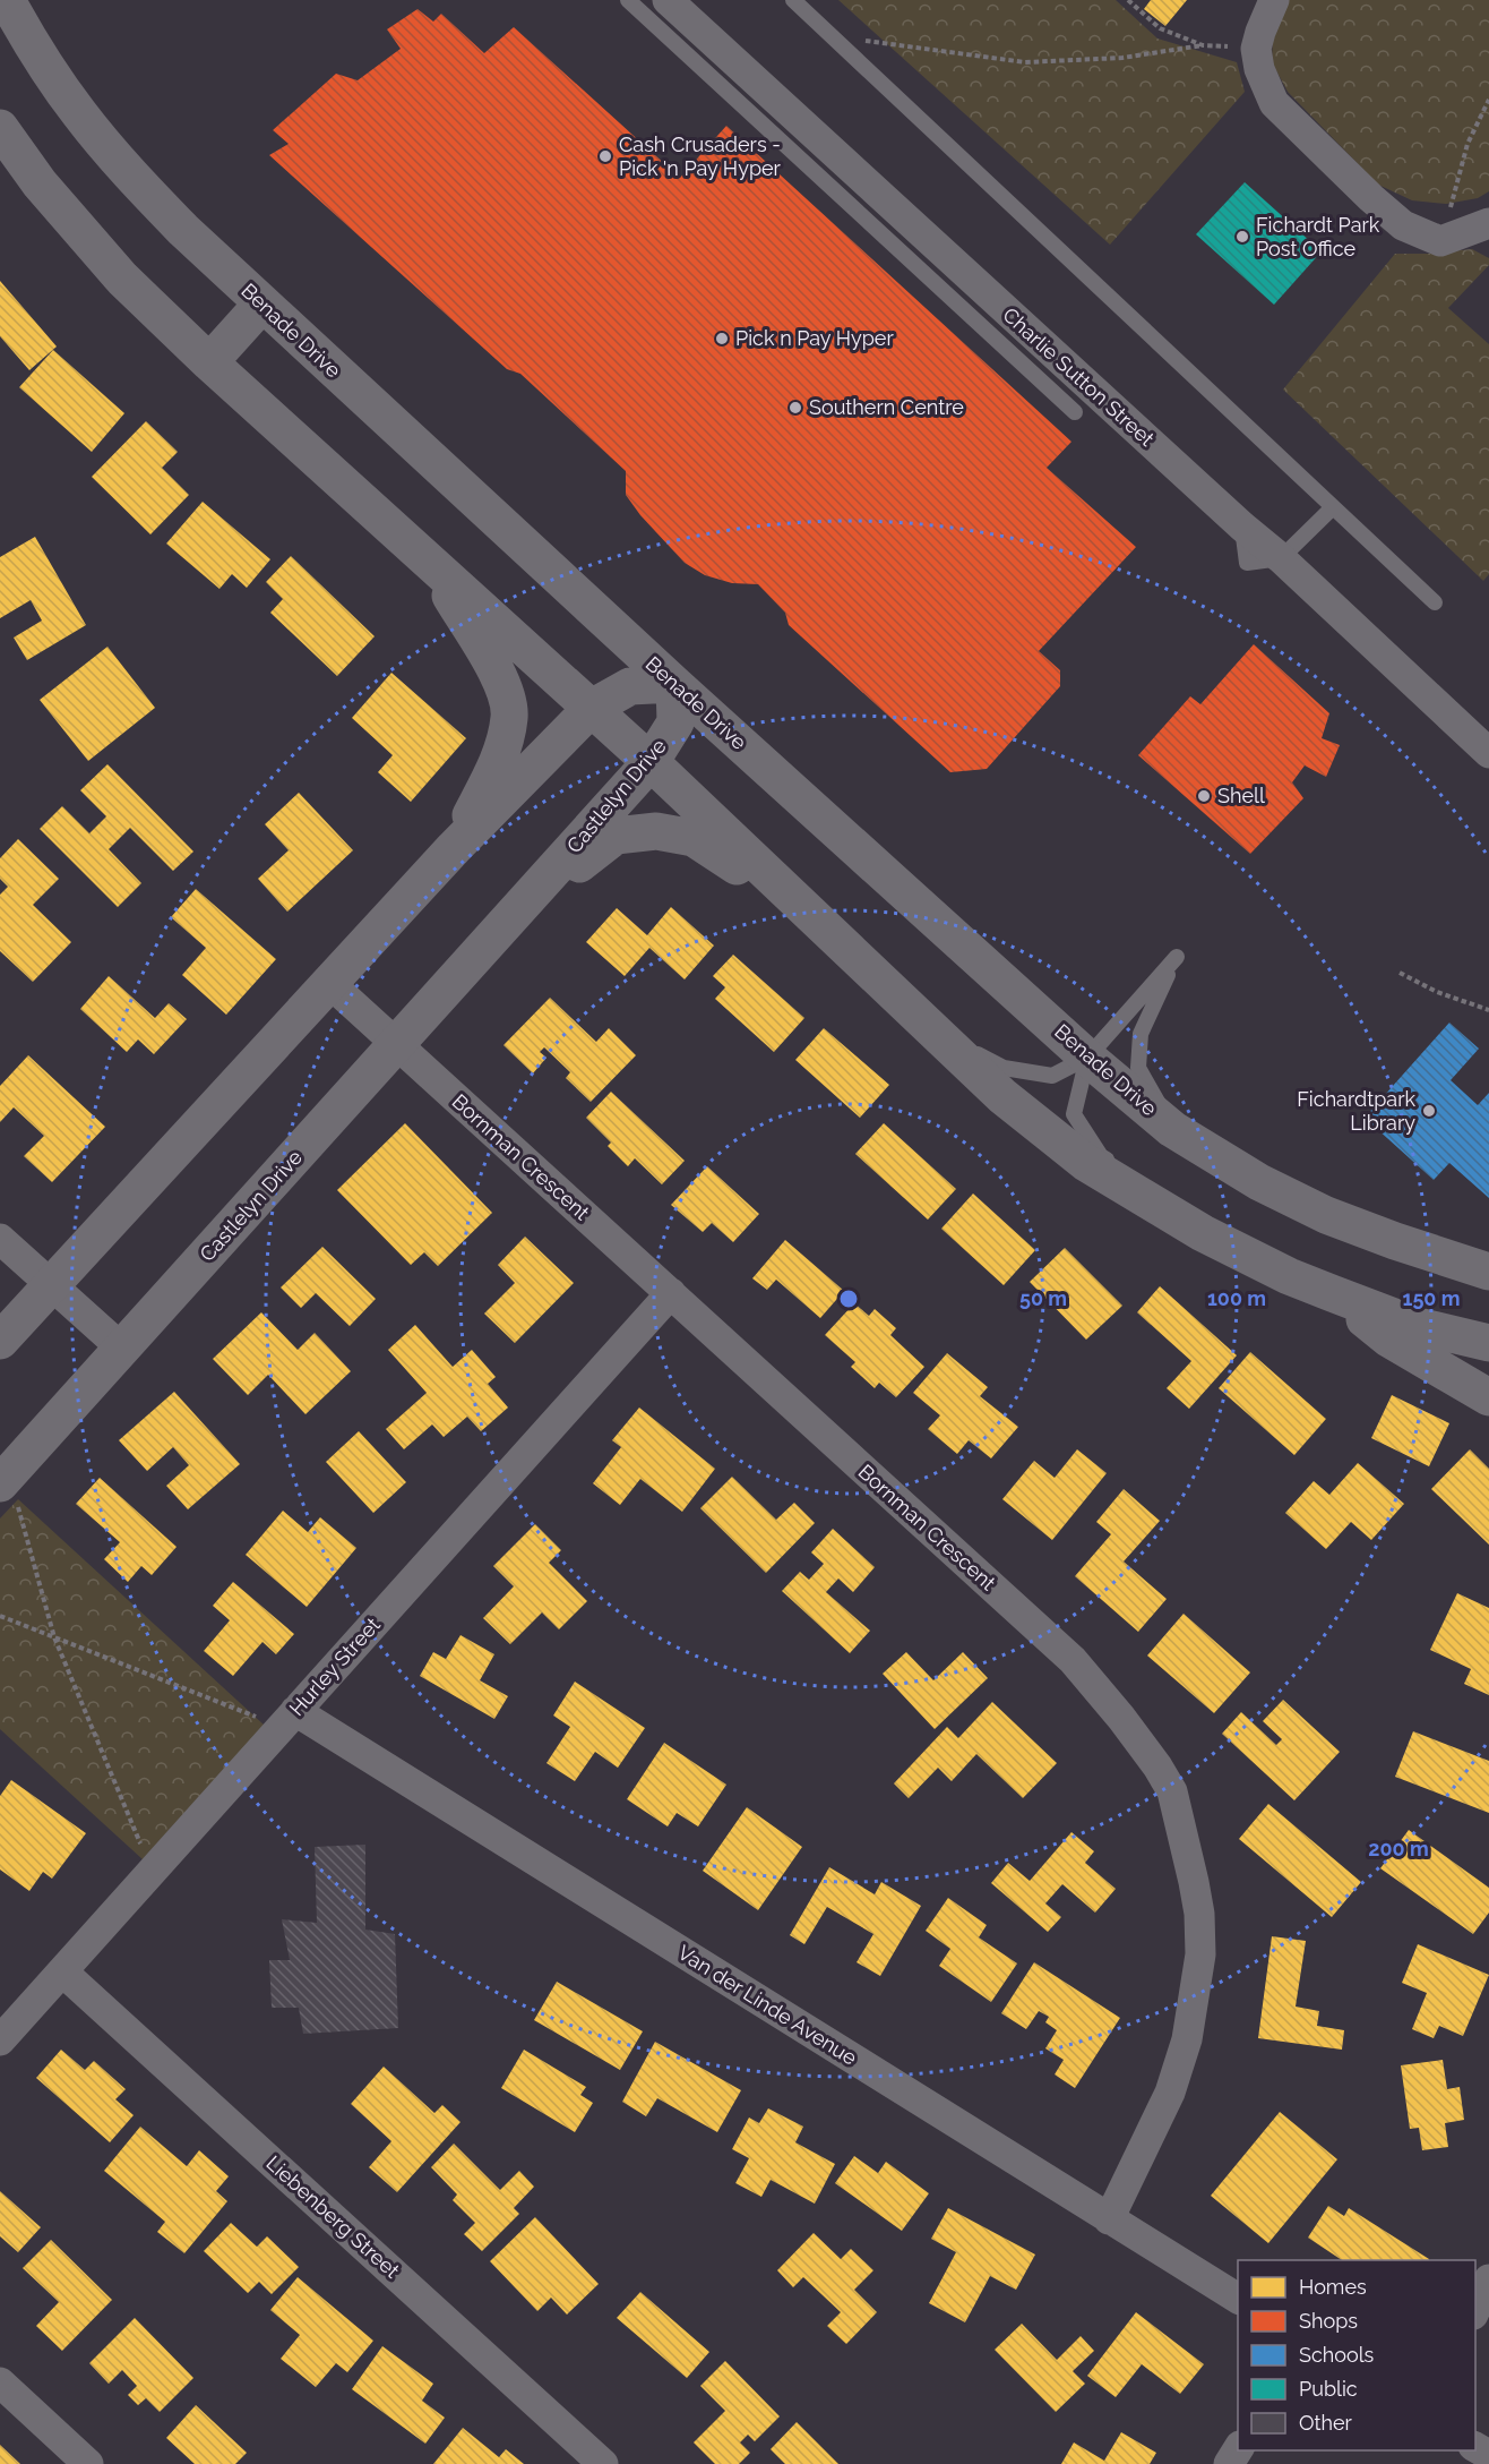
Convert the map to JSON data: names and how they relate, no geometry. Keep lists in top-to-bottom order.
{
  "streets": {
    "street": [
      "Benade Drive",
      "Charlie Sutton Street",
      "Castlelyn Drive",
      "Bornman Crescent",
      "Hurley Street",
      "Van der Linde Avenue",
      "Liebenberg Street"
    ]
  },
  "crossings": [
    ["Benade Drive", "Castlelyn Drive"],
    ["Castlelyn Drive", "Bornman Crescent"],
    ["Bornman Crescent", "Hurley Street"],
    ["Bornman Crescent", "Van der Linde Avenue"],
    ["Hurley Street", "Van der Linde Avenue"],
    ["Hurley Street", "Liebenberg Street"]
  ],
  "places": [
    "Cash Crusaders - Pick 'n Pay Hyper",
    "Fichardt Park Post Office",
    "Pick n Pay Hyper",
    "Southern Centre",
    "Shell",
    "Fichardtpark Library"
  ],
  "legend": [
    "Homes",
    "Shops",
    "Schools",
    "Public",
    "Other"
  ],
  "rings": [
    "50 m",
    "100 m",
    "150 m",
    "200 m"
  ]
}
